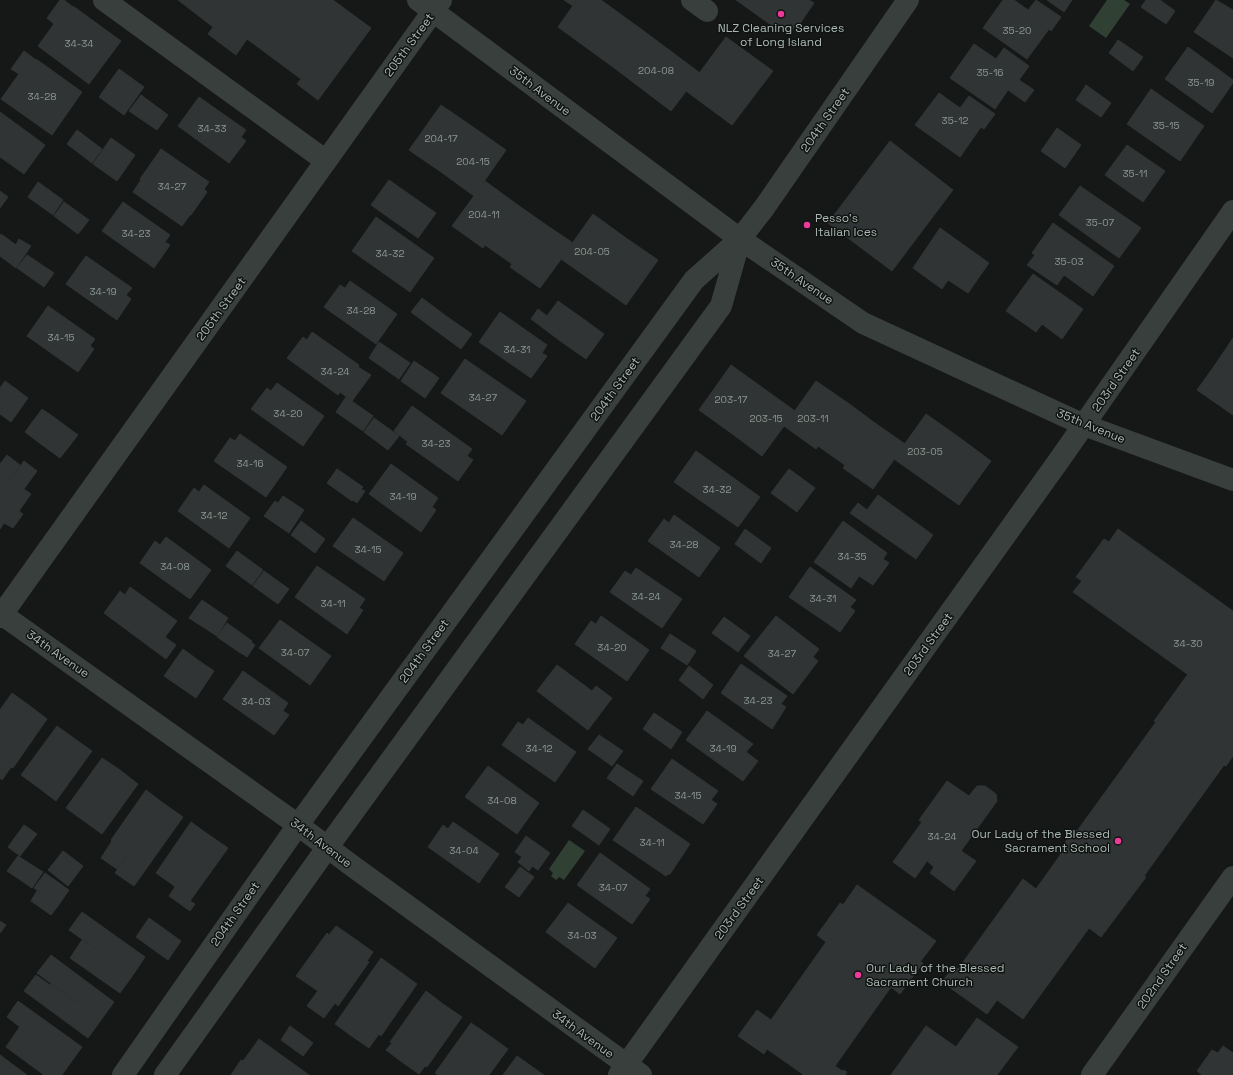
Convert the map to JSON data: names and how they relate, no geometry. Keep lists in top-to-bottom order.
{
  "streets": {
    "street": [
      "205th Street",
      "35th Avenue",
      "204th Street",
      "203rd Street",
      "34th Avenue",
      "202nd Street"
    ]
  },
  "crossings": [
    ["205th Street", "35th Avenue"],
    ["205th Street", "34th Avenue"],
    ["35th Avenue", "204th Street"],
    ["35th Avenue", "203rd Street"],
    ["204th Street", "34th Avenue"],
    ["203rd Street", "34th Avenue"]
  ],
  "places": [
    "NLZ Cleaning Services of Long Island",
    "Pesso's Italian Ices",
    "Our Lady of the Blessed Sacrament School",
    "Our Lady of the Blessed Sacrament Church"
  ],
  "house_numbers": [
    "35-20",
    "34-34",
    "204-08",
    "35-16",
    "35-19",
    "34-28",
    "35-12",
    "35-15",
    "34-33",
    "204-17",
    "204-15",
    "35-11",
    "34-27",
    "204-11",
    "35-07",
    "34-23",
    "204-05",
    "34-32",
    "35-03",
    "34-19",
    "34-28",
    "34-15",
    "34-31",
    "34-24",
    "34-27",
    "203-17",
    "34-20",
    "203-15",
    "203-11",
    "34-23",
    "203-05",
    "34-16",
    "34-32",
    "34-19",
    "34-12",
    "34-28",
    "34-15",
    "34-35",
    "34-08",
    "34-24",
    "34-31",
    "34-11",
    "34-30",
    "34-20",
    "34-07",
    "34-27",
    "34-23",
    "34-03",
    "34-12",
    "34-19",
    "34-15",
    "34-08",
    "34-24",
    "34-11",
    "34-04",
    "34-07",
    "34-03"
  ]
}
